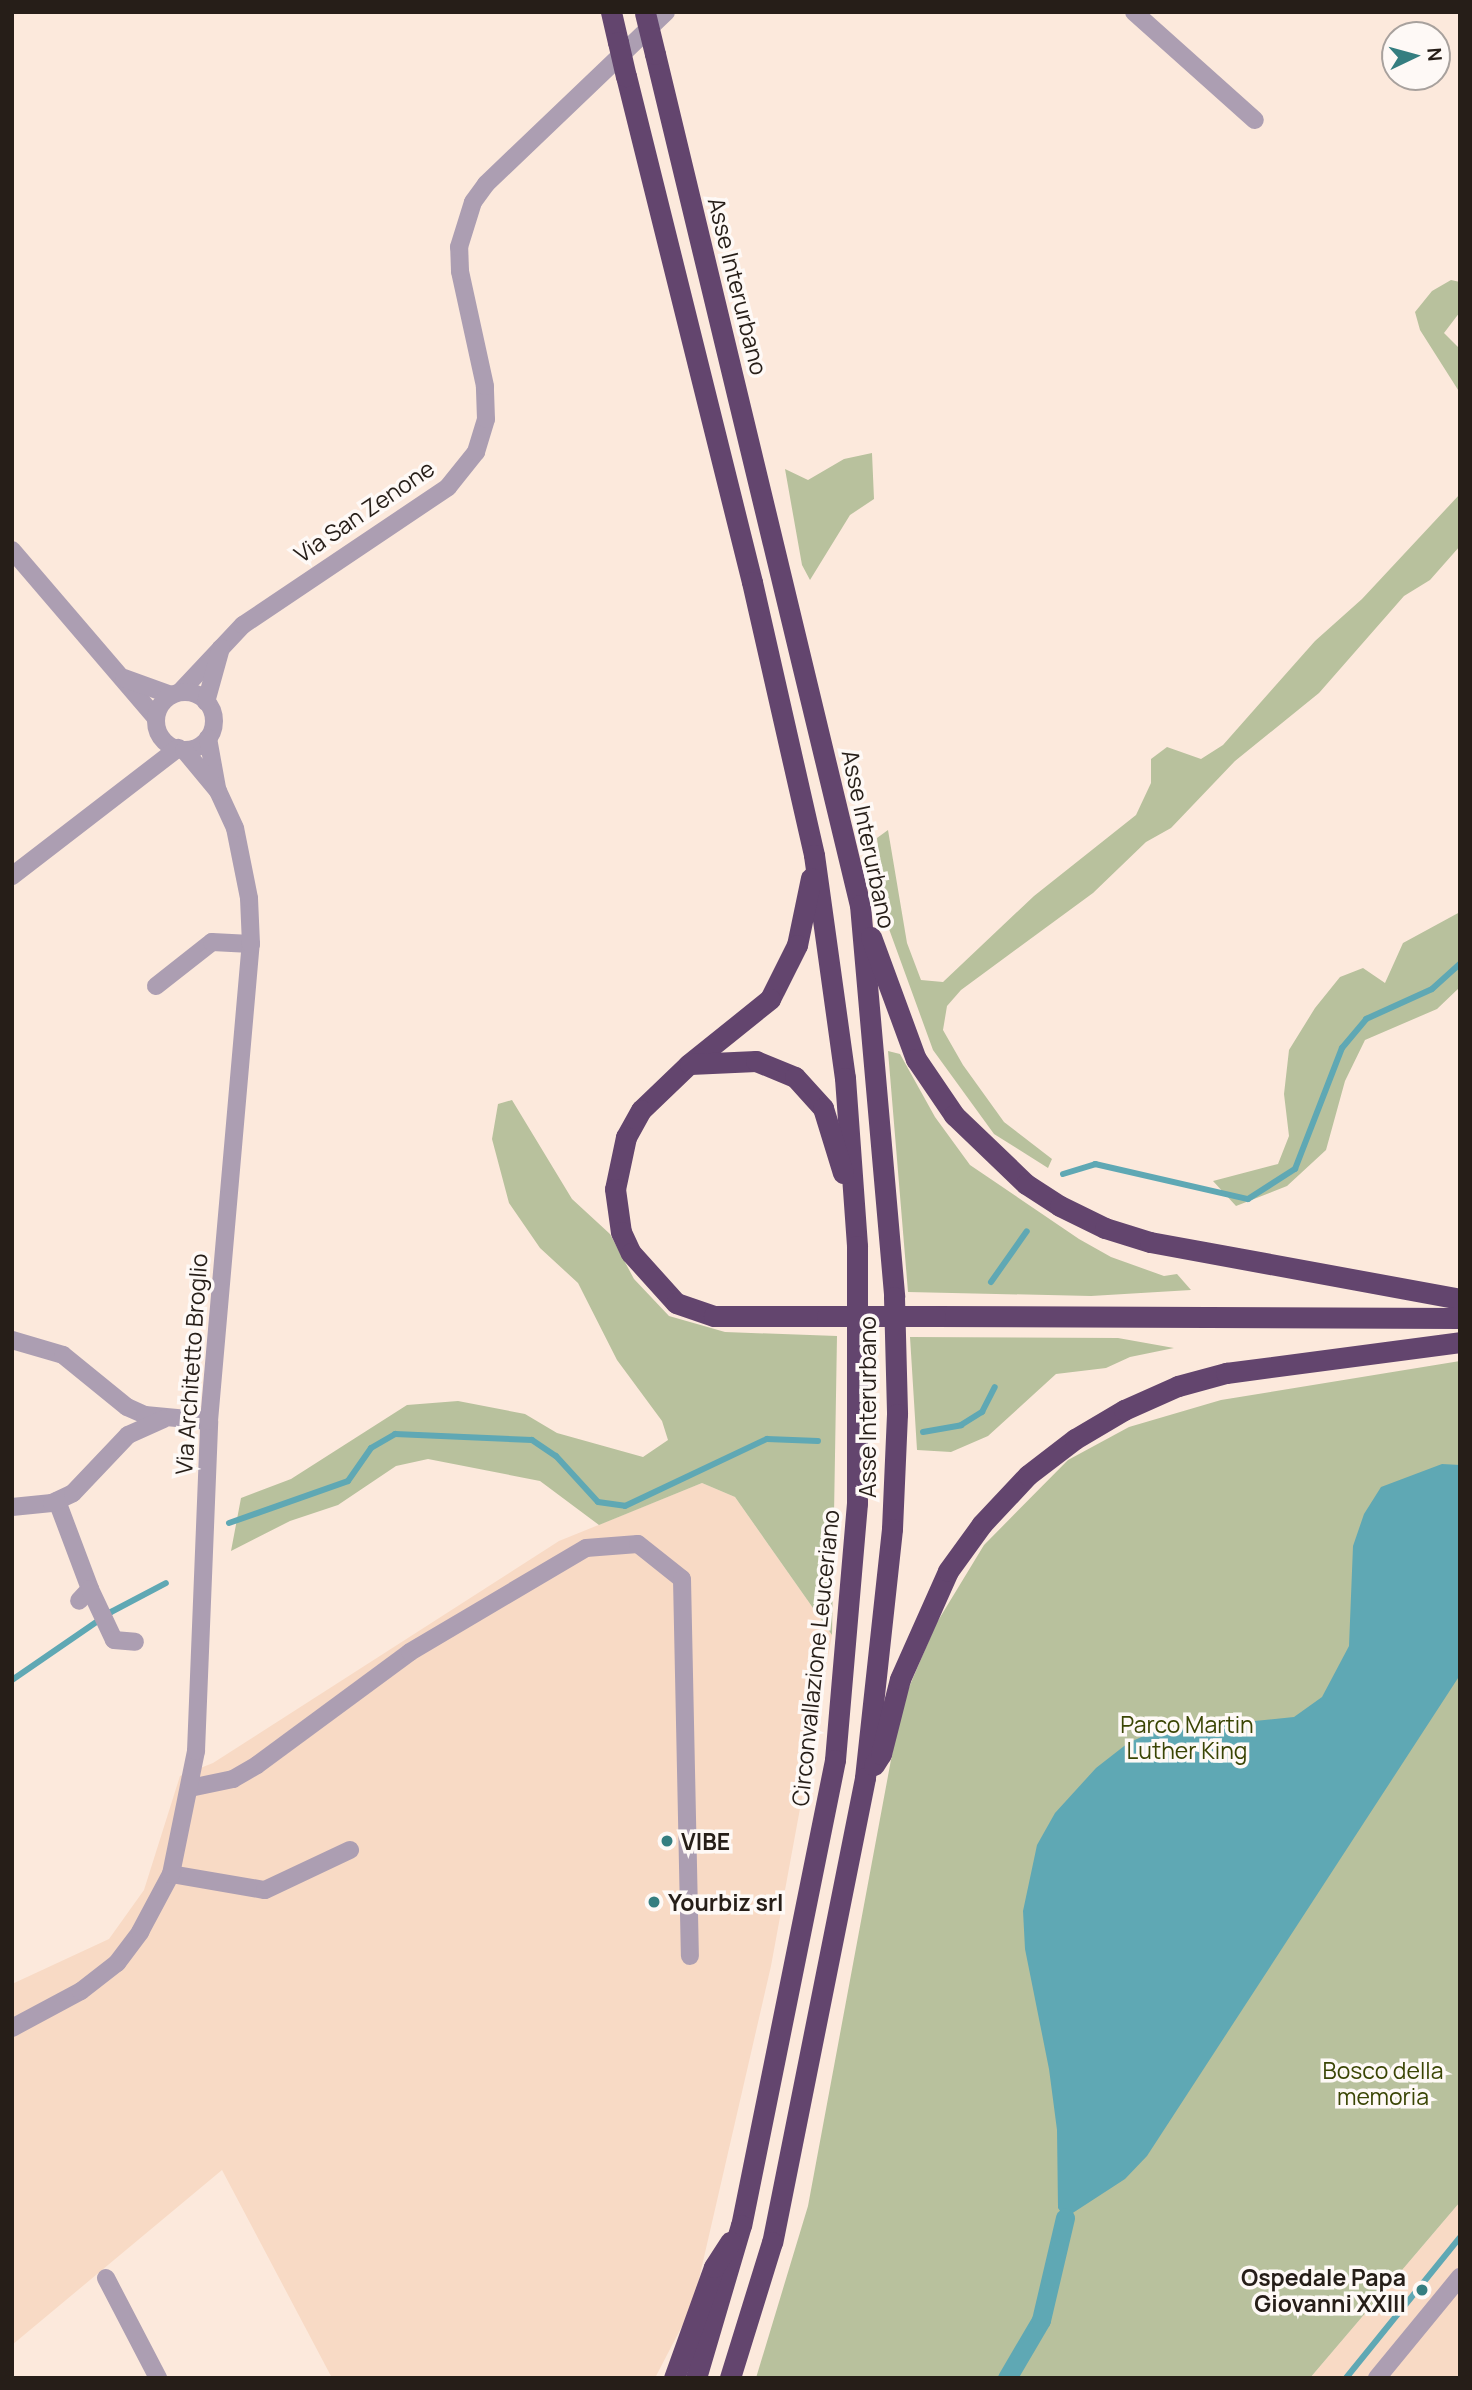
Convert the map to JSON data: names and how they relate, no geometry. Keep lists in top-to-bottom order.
{
  "streets": {
    "highway": ["Asse Interurbano", "Circonvallazione Leuceriano"],
    "street": ["Via San Zenone", "Via Architetto Broglio"]
  },
  "crossings": [
    ["Asse Interurbano", "Via San Zenone"],
    ["Via San Zenone", "Via Architetto Broglio"]
  ],
  "parks": ["Parco Martin Luther King", "Bosco della memoria"],
  "places": ["VIBE", "Yourbiz srl", "Ospedale Papa Giovanni XXIII"],
  "north": "right"
}
